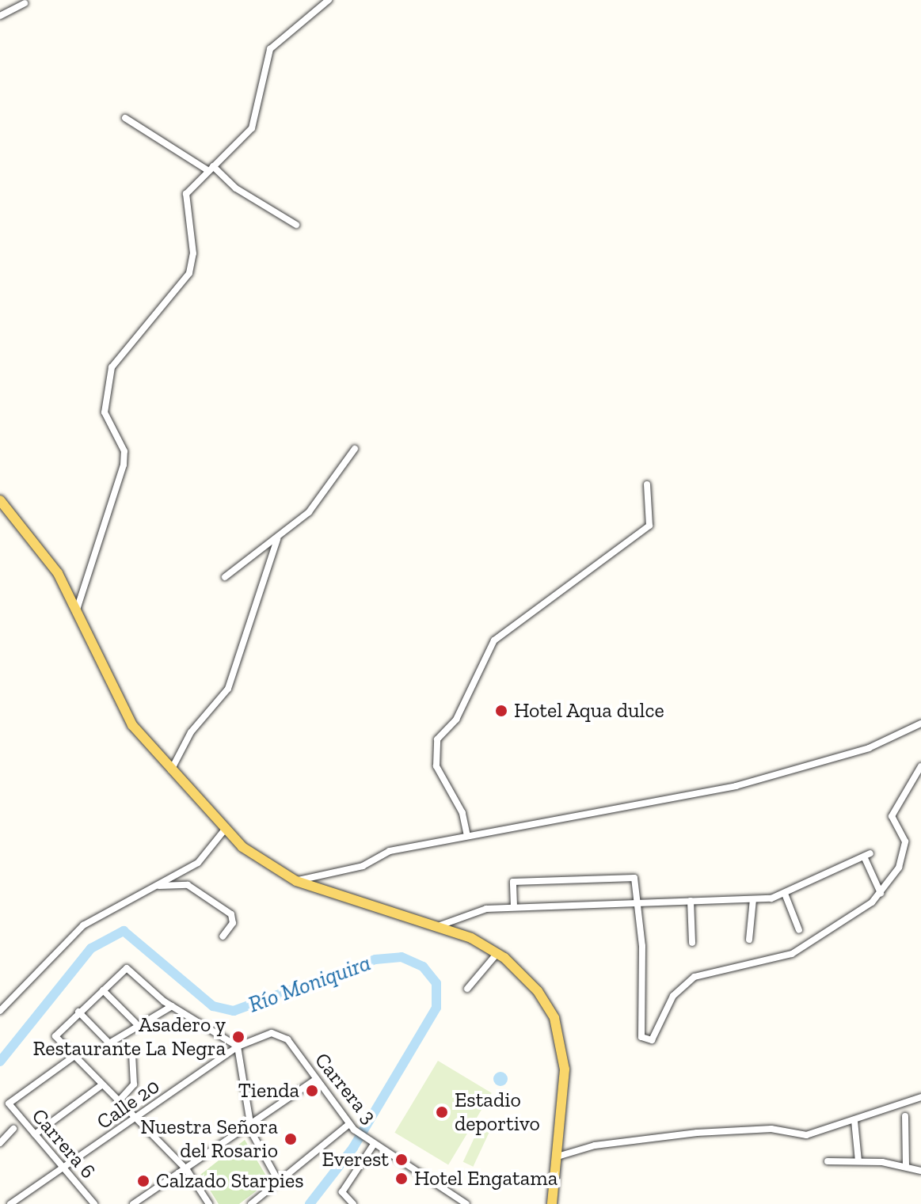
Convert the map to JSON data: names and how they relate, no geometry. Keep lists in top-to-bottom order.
{
  "streets": {
    "street": ["Carrera 3", "Calle 20", "Carrera 6"]
  },
  "crossings": [
    ["Carrera 3", "Calle 20"],
    ["Calle 20", "Carrera 6"]
  ],
  "water": ["Río Moniquira"],
  "places": [
    "Hotel Aqua dulce",
    "Asadero y Restaurante La Negra",
    "Tienda",
    "Estadio deportivo",
    "Nuestra Señora del Rosario",
    "Everest",
    "Hotel Engatama",
    "Calzado Starpies"
  ]
}
